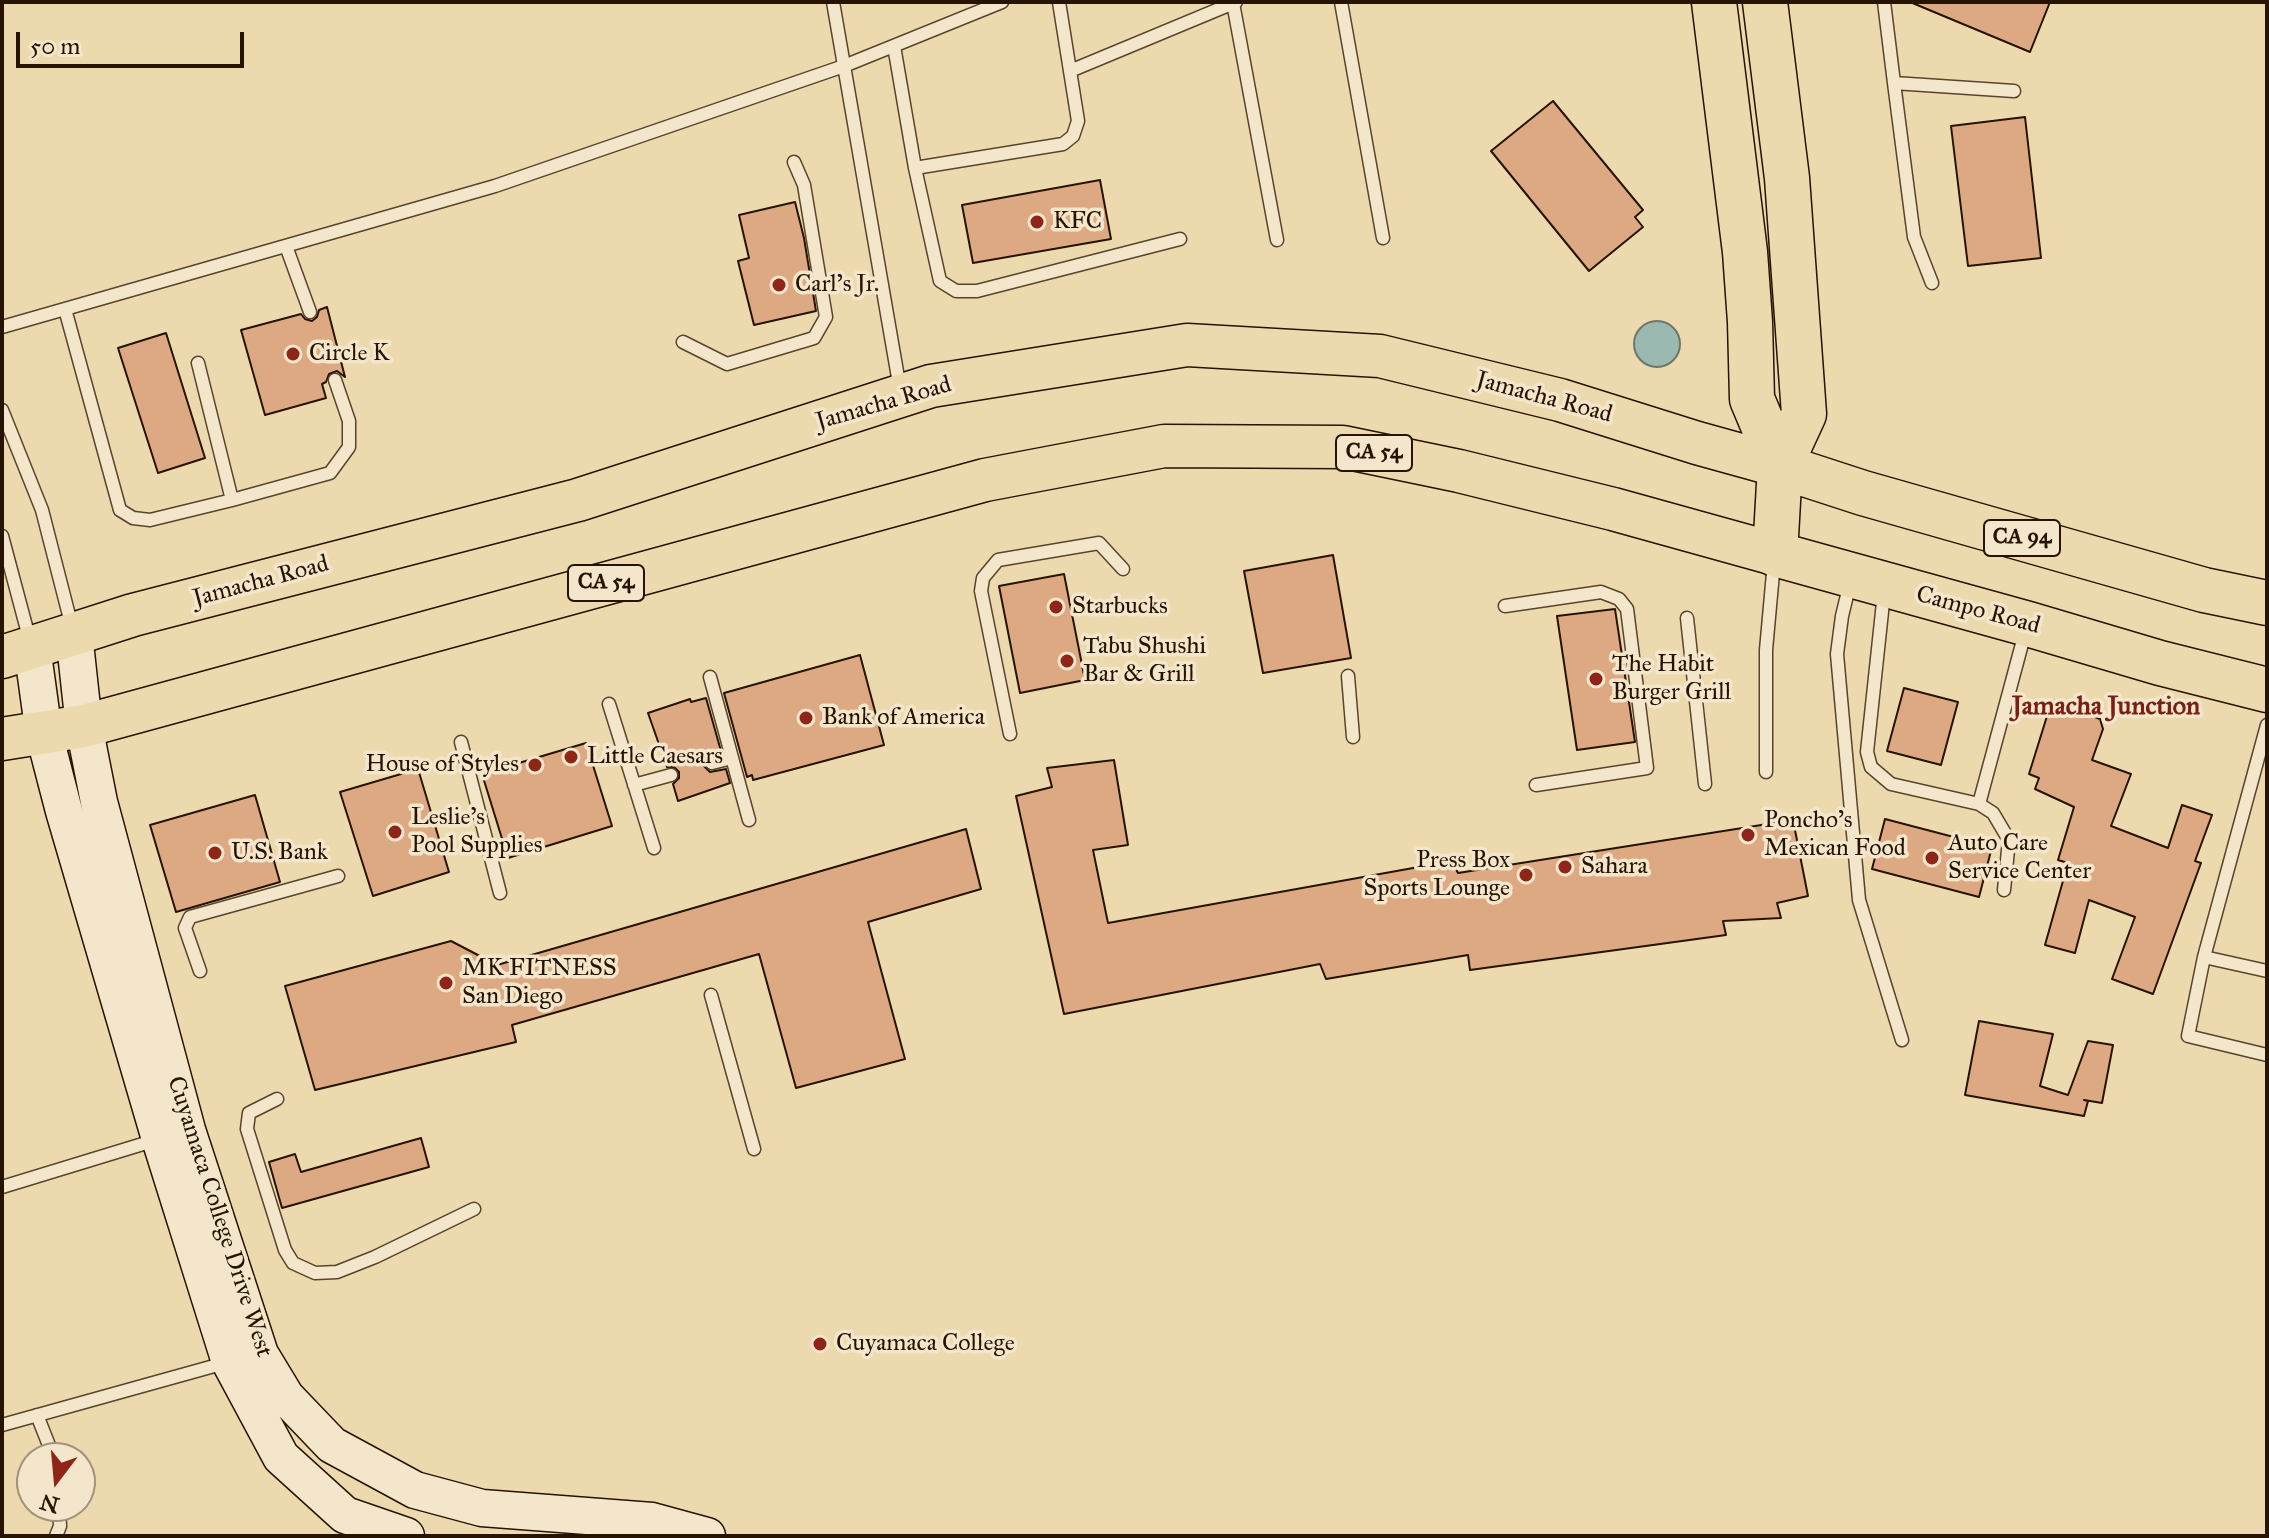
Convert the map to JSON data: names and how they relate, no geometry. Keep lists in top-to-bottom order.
{
  "streets": {
    "highway": ["CA 94", "Campo Road"],
    "main road": ["Jamacha Road", "CA 54"],
    "street": ["Cuyamaca College Drive West"]
  },
  "crossings": [
    ["Jamacha Road", "CA 94"],
    ["Jamacha Road", "Cuyamaca College Drive West"],
    ["CA 54", "Campo Road"],
    ["CA 54", "Cuyamaca College Drive West"]
  ],
  "districts": ["Jamacha Junction"],
  "places": [
    "KFC",
    "Carl's Jr.",
    "Circle K",
    "Starbucks",
    "Tabu Shushi Bar & Grill",
    "The Habit Burger Grill",
    "Bank of America",
    "Little Caesars",
    "House of Styles",
    "Leslie's Pool Supplies",
    "Poncho's Mexican Food",
    "U.S. Bank",
    "Auto Care Service Center",
    "Sahara",
    "Press Box Sports Lounge",
    "MK FITNESS San Diego",
    "Cuyamaca College"
  ],
  "scale_bar": "50 m",
  "north": "bottom"
}
